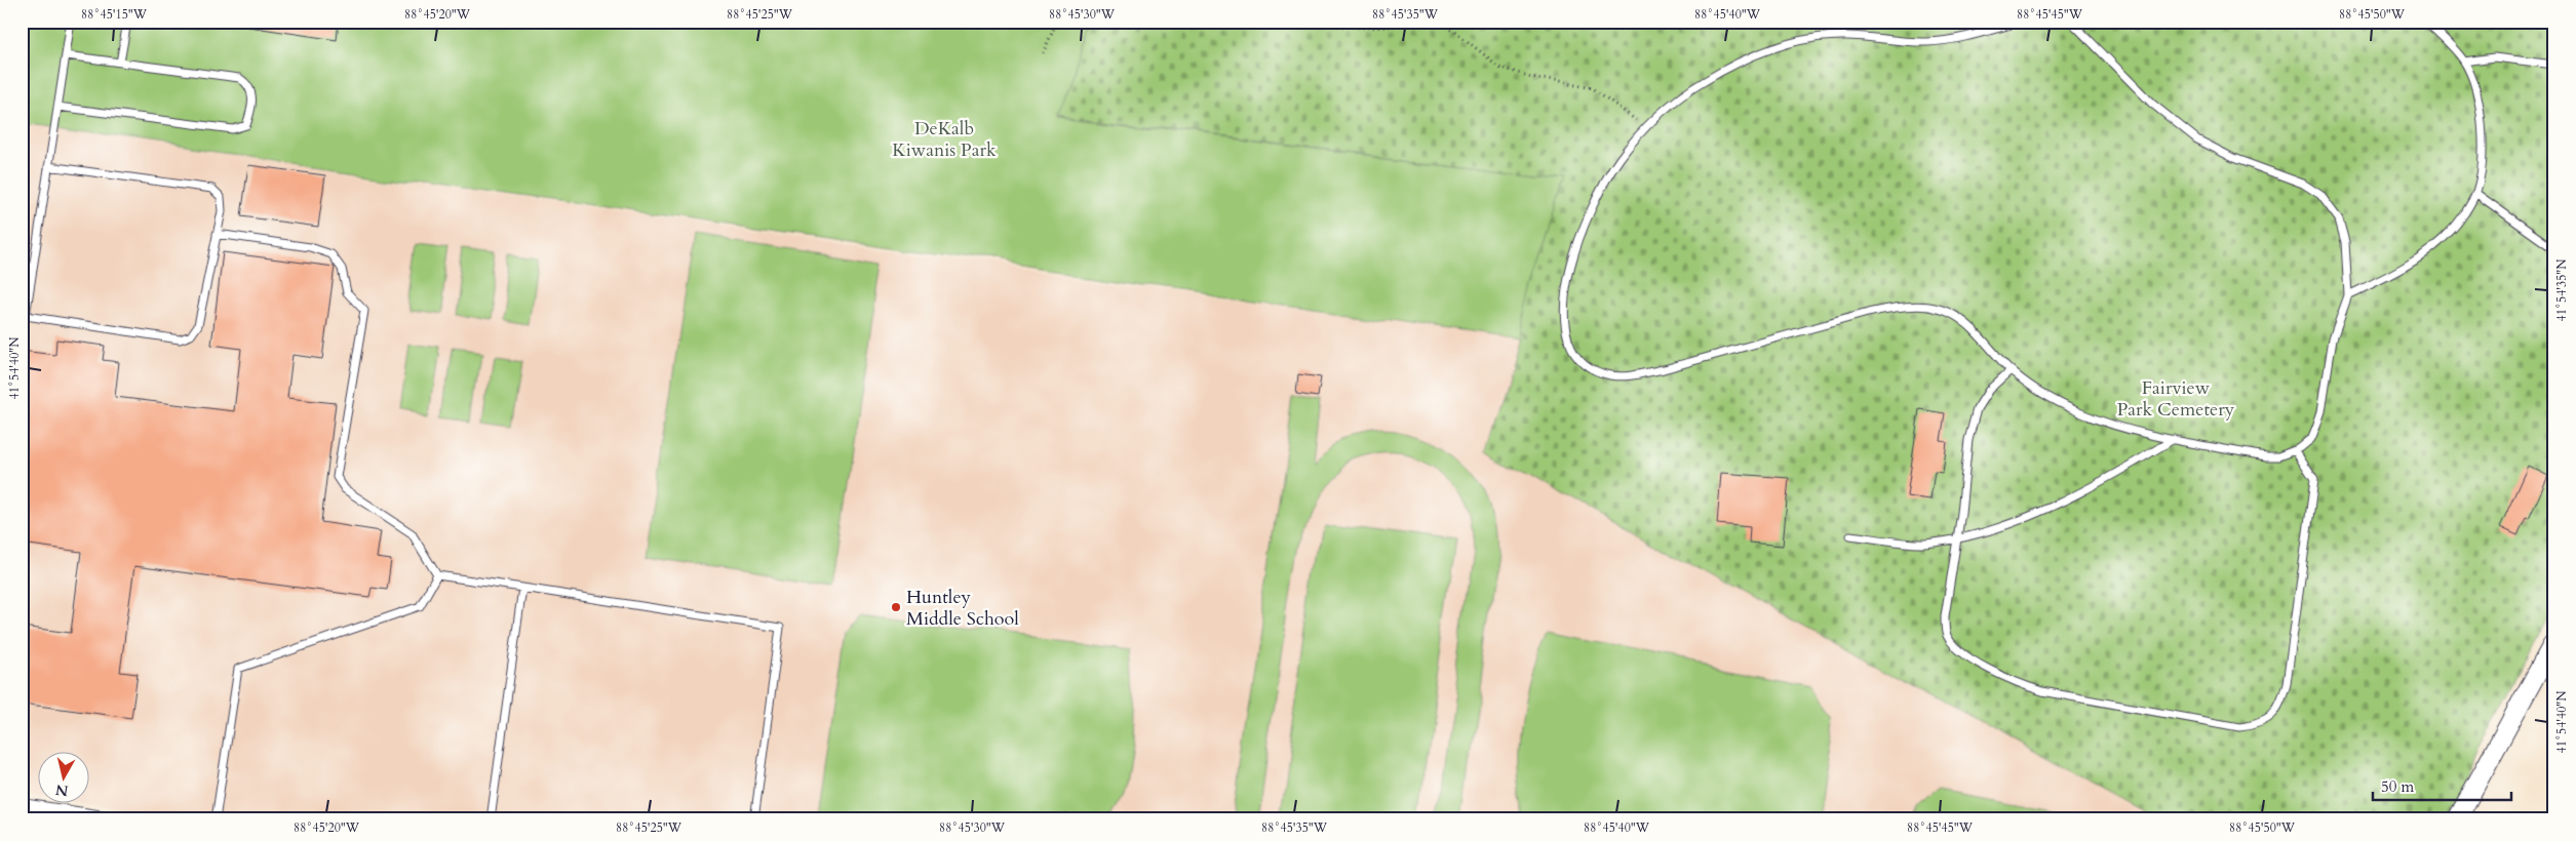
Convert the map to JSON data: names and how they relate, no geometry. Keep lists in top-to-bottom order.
{
  "parks": ["DeKalb Kiwanis Park", "Fairview Park Cemetery"],
  "places": ["Huntley Middle School"],
  "scale_bar": "50 m",
  "north": "bottom",
  "coordinates": [
    "88°45'15\"W",
    "88°45'20\"W",
    "88°45'25\"W",
    "88°45'30\"W",
    "88°45'35\"W",
    "88°45'40\"W",
    "88°45'45\"W",
    "88°45'50\"W",
    "41°54'35\"N",
    "41°54'40\"N"
  ]
}
